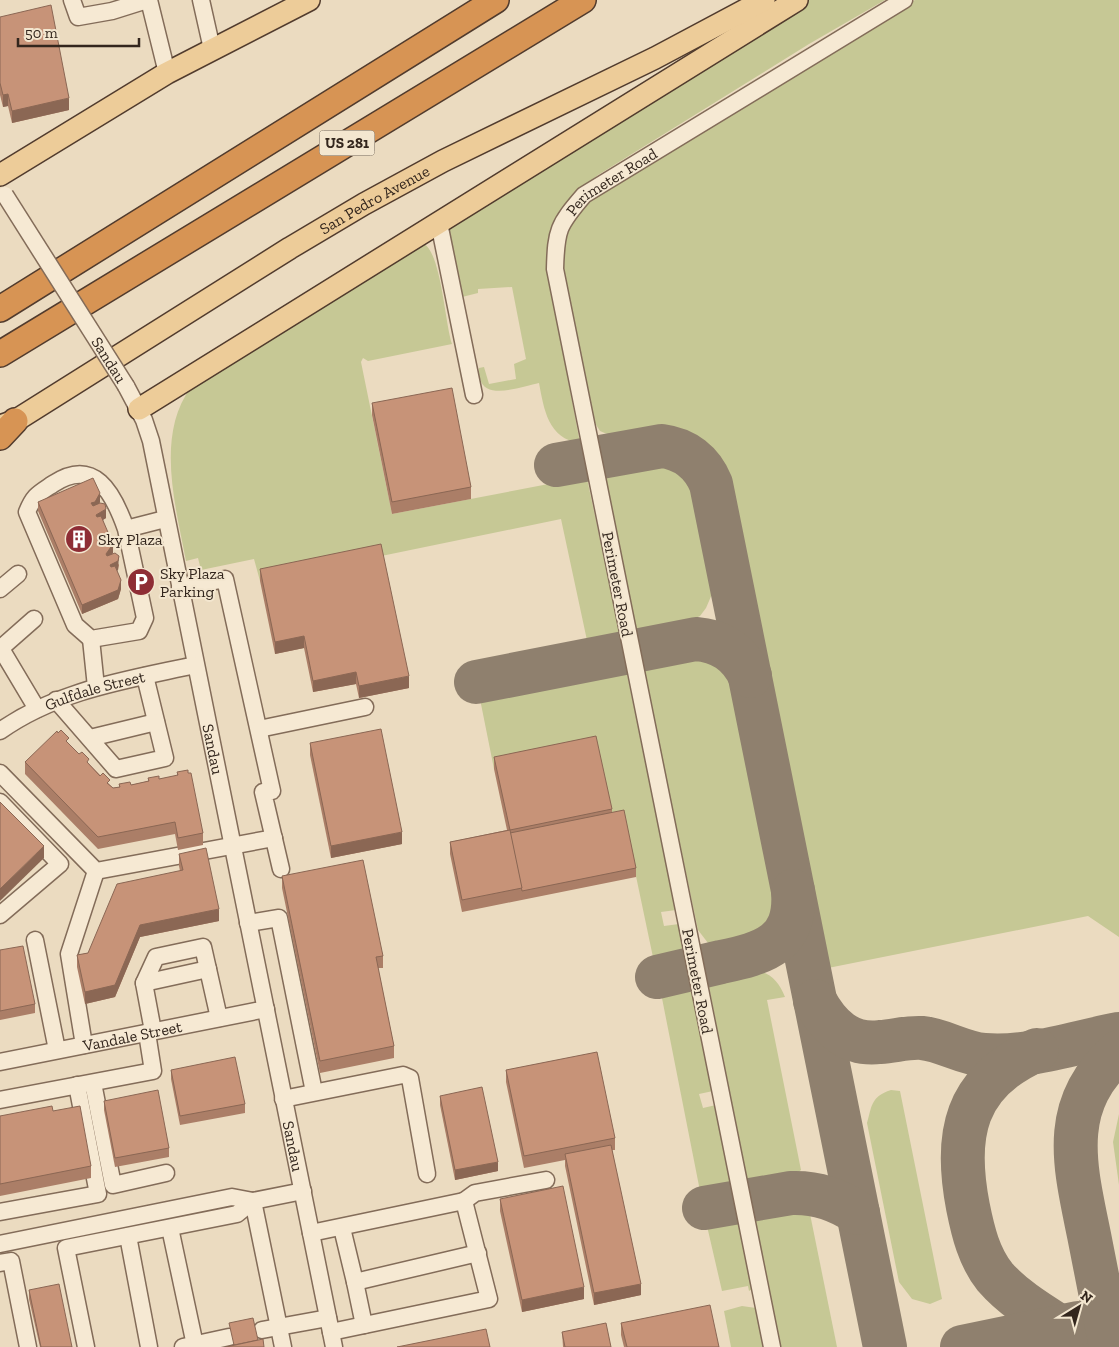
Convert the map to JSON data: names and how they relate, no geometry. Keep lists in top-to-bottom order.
{
  "streets": {
    "highway": ["US 281"],
    "main road": ["San Pedro Avenue"],
    "street": [
      "Perimeter Road",
      "Sandau",
      "Gulfdale Street",
      "Vandale Street"
    ]
  },
  "crossings": [
    ["Sandau", "Gulfdale Street"],
    ["Sandau", "Vandale Street"]
  ],
  "places": {
    "building": ["Sky Plaza"],
    "parking": ["Sky Plaza Parking"]
  },
  "scale_bar": "50 m",
  "north": "top right"
}
